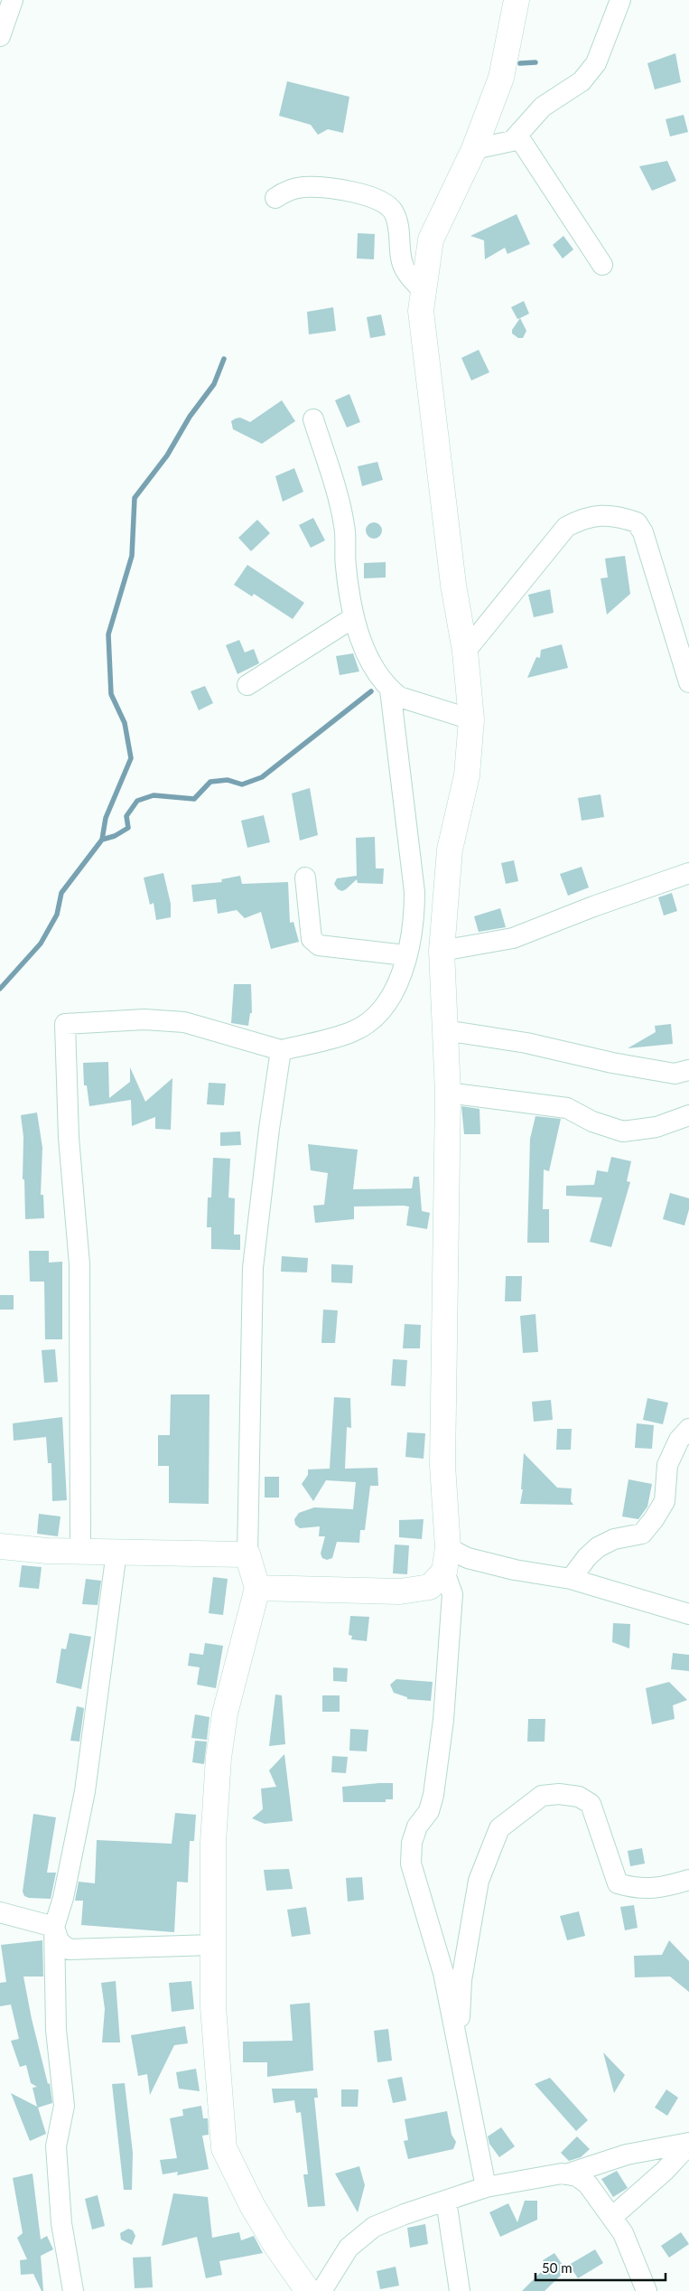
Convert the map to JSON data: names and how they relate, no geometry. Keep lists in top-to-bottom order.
{
  "scale_bar": "50 m"
}
